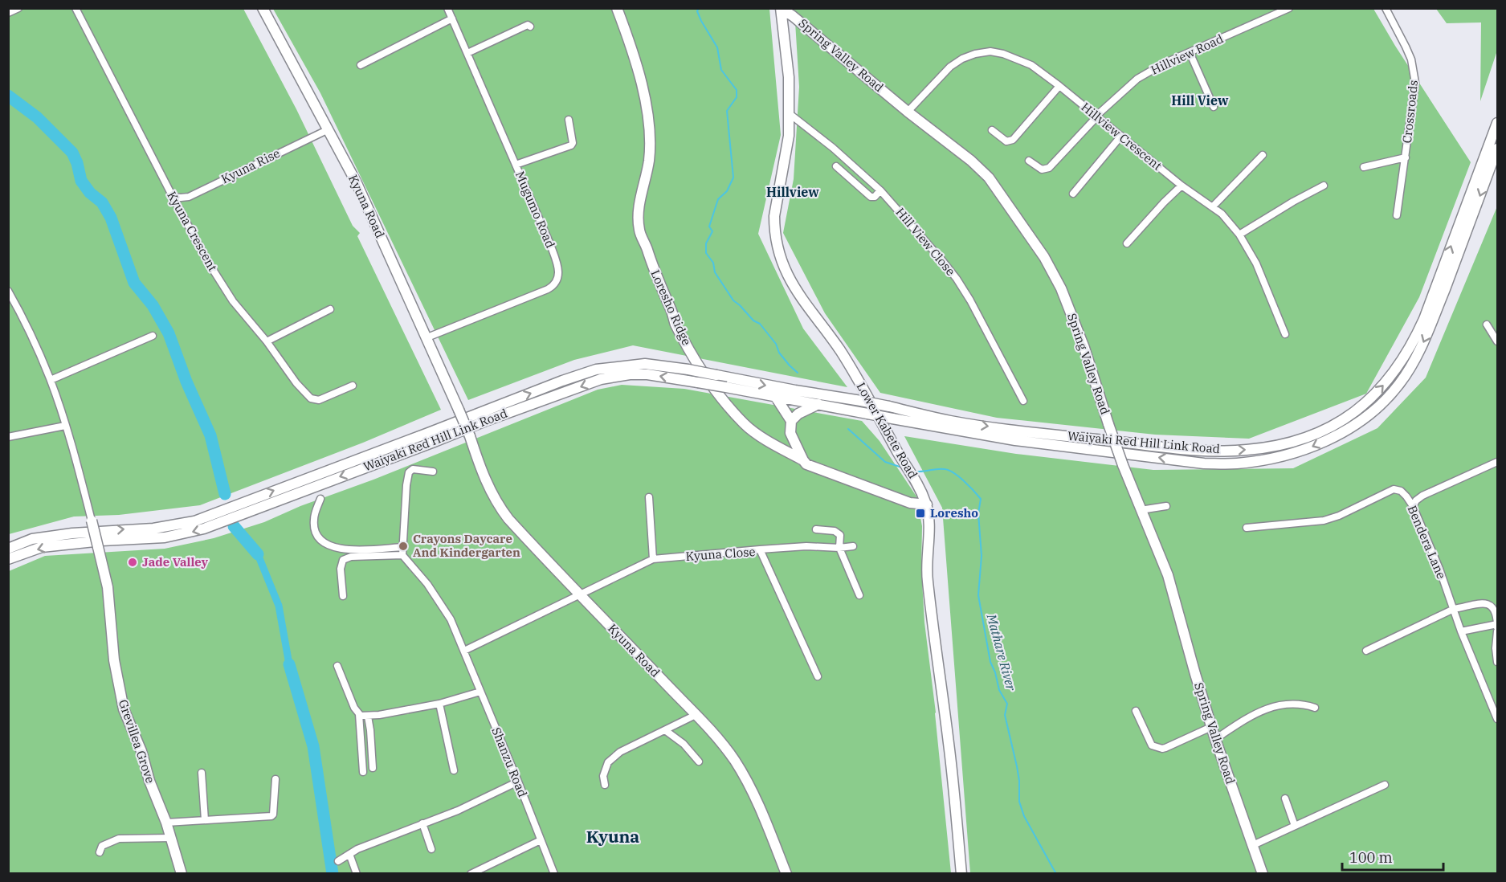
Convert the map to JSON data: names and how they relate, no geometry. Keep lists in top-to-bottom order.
{
  "streets": {
    "main road": [
      "Spring Valley Road",
      "Kyuna Road",
      "Loresho Ridge",
      "Lower Kabete Road",
      "Waiyaki Red Hill Link Road",
      "Grevillea Grove"
    ],
    "street": [
      "Hillview Road",
      "Crossroads",
      "Hillview Crescent",
      "Kyuna Rise",
      "Mugumo Road",
      "Kyuna Crescent",
      "Hill View Close",
      "Bendera Lane",
      "Kyuna Close",
      "Shanzu Road"
    ]
  },
  "crossings": [
    ["Hillview Road", "Hillview Crescent"],
    ["Spring Valley Road", "Hillview Crescent"],
    ["Spring Valley Road", "Lower Kabete Road"],
    ["Kyuna Rise", "Kyuna Road"],
    ["Kyuna Rise", "Kyuna Crescent"],
    ["Kyuna Road", "Mugumo Road"],
    ["Kyuna Road", "Kyuna Close"],
    ["Hill View Close", "Lower Kabete Road"],
    ["Loresho Ridge", "Lower Kabete Road"]
  ],
  "districts": ["Hill View", "Hillview", "Kyuna"],
  "water": ["Mathare River"],
  "places": {
    "transit": ["Loresho"],
    "other": ["Crayons Daycare And Kindergarten", "Jade Valley"]
  },
  "scale_bar": "100 m"
}
